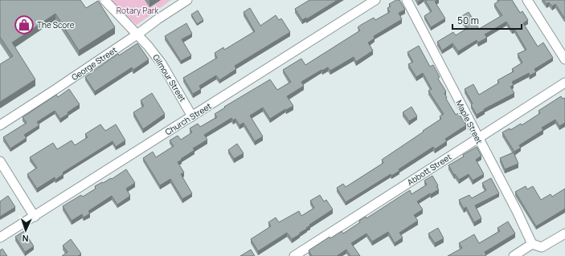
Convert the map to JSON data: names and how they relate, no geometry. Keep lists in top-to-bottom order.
{
  "streets": {
    "street": [
      "George Street",
      "Gilmour Street",
      "Church Street",
      "Maple Street",
      "Abbott Street"
    ]
  },
  "crossings": [
    ["George Street", "Gilmour Street"],
    ["Gilmour Street", "Church Street"],
    ["Maple Street", "Abbott Street"]
  ],
  "parks": ["Rotary Park"],
  "places": {
    "shop": ["The Score"]
  },
  "scale_bar": "50 m",
  "north": "bottom"
}
